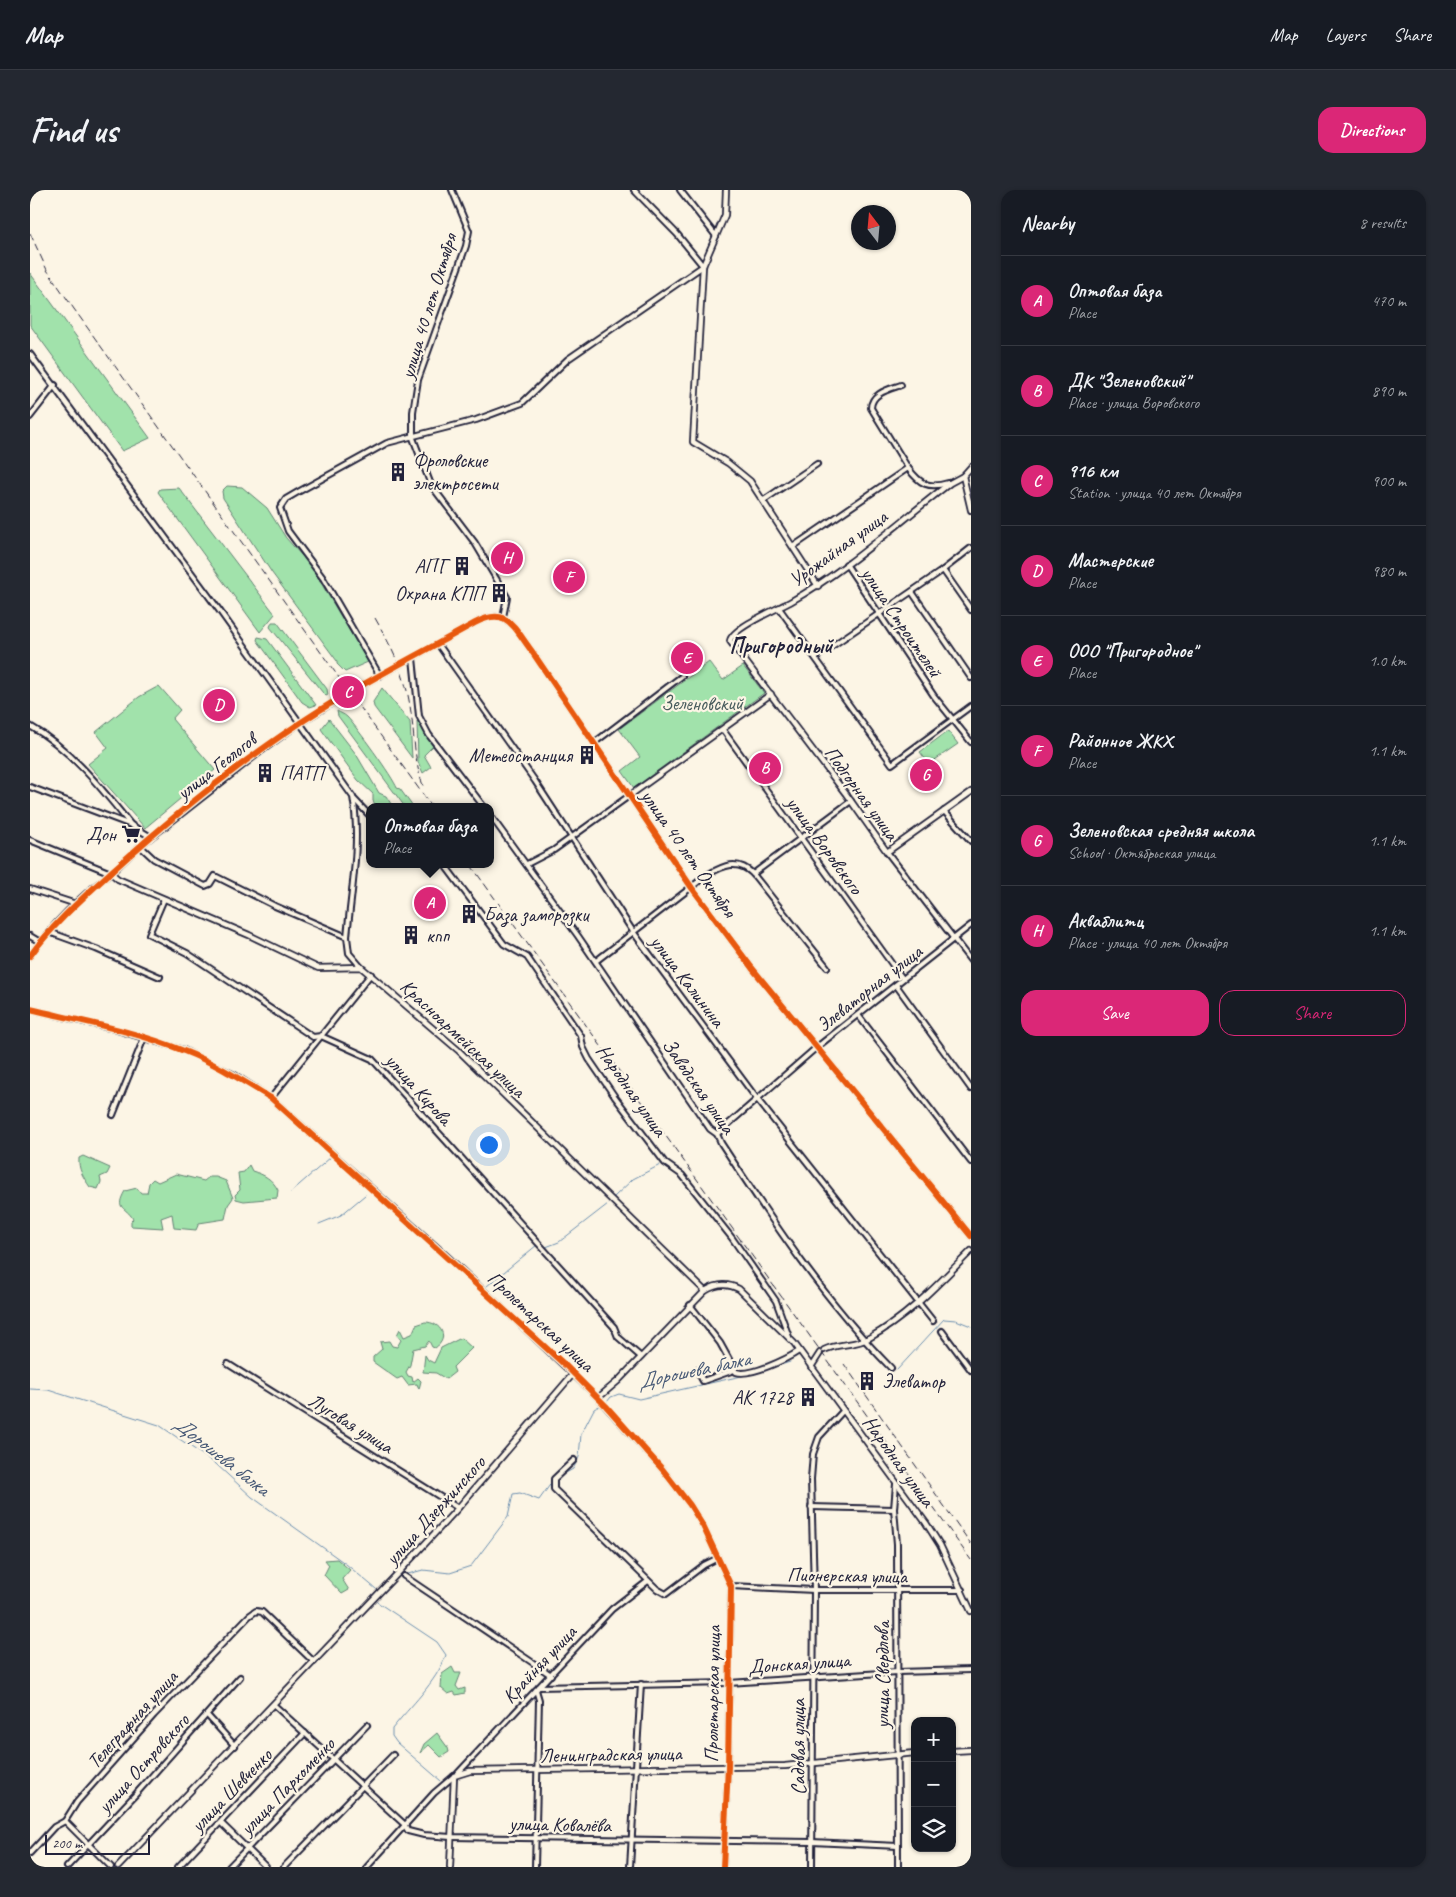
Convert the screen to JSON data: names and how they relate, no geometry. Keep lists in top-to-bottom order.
{
  "streets": {
    "street": [
      "улица 40 лет Октября",
      "Урожайная улица",
      "улица Строителей",
      "улица Геологов",
      "Подгорная улица",
      "улица Воровского",
      "улица Калинина",
      "Элеваторная улица",
      "Красноармейская улица",
      "Заводская улица",
      "улица Кирова",
      "Народная улица",
      "Пролетарская улица",
      "Луговая улица",
      "улица Дзержинского",
      "Пионерская улица",
      "Донская улица",
      "Крайняя улица",
      "улица Свердлова",
      "Телеграфная улица",
      "Садовая улица",
      "Ленинградская улица",
      "улица Островского",
      "улица Пархоменко",
      "улица Шевченко",
      "улица Ковалёва"
    ]
  },
  "crossings": [
    ["улица 40 лет Октября", "Подгорная улица"],
    ["улица 40 лет Октября", "улица Воровского"],
    ["улица 40 лет Октября", "Элеваторная улица"],
    ["Урожайная улица", "улица Строителей"],
    ["Урожайная улица", "Подгорная улица"],
    ["Подгорная улица", "Элеваторная улица"],
    ["улица Воровского", "Элеваторная улица"],
    ["улица Калинина", "Элеваторная улица"],
    ["Элеваторная улица", "Заводская улица"],
    ["Красноармейская улица", "Народная улица"],
    ["Народная улица", "Пионерская улица"],
    ["Народная улица", "улица Свердлова"],
    ["Народная улица", "Садовая улица"],
    ["Пролетарская улица", "улица Дзержинского"],
    ["Пролетарская улица", "Пионерская улица"],
    ["Пролетарская улица", "Донская улица"],
    ["Пролетарская улица", "Ленинградская улица"],
    ["Пролетарская улица", "улица Ковалёва"],
    ["Луговая улица", "улица Дзержинского"],
    ["улица Дзержинского", "Телеграфная улица"],
    ["улица Дзержинского", "улица Ковалёва"],
    ["Пионерская улица", "улица Свердлова"],
    ["Пионерская улица", "Садовая улица"],
    ["Донская улица", "Крайняя улица"],
    ["Донская улица", "улица Свердлова"],
    ["Донская улица", "Садовая улица"],
    ["Крайняя улица", "Ленинградская улица"],
    ["Крайняя улица", "улица Ковалёва"],
    ["улица Свердлова", "Ленинградская улица"],
    ["улица Свердлова", "улица Ковалёва"],
    ["Садовая улица", "Ленинградская улица"],
    ["Садовая улица", "улица Ковалёва"],
    ["улица Пархоменко", "улица Ковалёва"],
    ["улица Шевченко", "улица Ковалёва"]
  ],
  "districts": ["Пригородный"],
  "water": ["Дорошева балка"],
  "parks": ["Зеленовский"],
  "places": {
    "building": [
      "Фроловские электросети",
      "АПГ",
      "Охрана КПП",
      "Метеостанция",
      "ПАТП",
      "База заморозки",
      "кпп",
      "Элеватор",
      "АК 1728"
    ],
    "supermarket": ["Дон"]
  },
  "scale_bar": "200 m",
  "north": "top",
  "page": {
    "header": "Map",
    "nav": ["Map", "Layers", "Share"],
    "buttons": [
      "Directions",
      ["Save", "Share"]
    ],
    "title": "Find us",
    "heading": ["Nearby", "8 results"],
    "list": [
      {
        "mark": "A",
        "name": "Оптовая база",
        "note": "Place",
        "value": "470 m"
      },
      {
        "mark": "B",
        "name": "ДК \"Зеленовский\"",
        "note": "Place · улица Воровского",
        "value": "890 m"
      },
      {
        "mark": "C",
        "name": "916 км",
        "note": "Station · улица 40 лет Октября",
        "value": "900 m"
      },
      {
        "mark": "D",
        "name": "Мастерские",
        "note": "Place",
        "value": "980 m"
      },
      {
        "mark": "E",
        "name": "ООО \"Пригородное\"",
        "note": "Place",
        "value": "1.0 km"
      },
      {
        "mark": "F",
        "name": "Районное ЖКХ",
        "note": "Place",
        "value": "1.1 km"
      },
      {
        "mark": "G",
        "name": "Зеленовская средняя школа",
        "note": "School · Октябрьская улица",
        "value": "1.1 km"
      },
      {
        "mark": "H",
        "name": "Акваблитц",
        "note": "Place · улица 40 лет Октября",
        "value": "1.1 km"
      }
    ],
    "pins": [
      "H",
      "F",
      "E",
      "C",
      "D",
      "B",
      "G",
      "A"
    ],
    "popup": ["Оптовая база", "Place"],
    "map_buttons": ["+", "−"],
    "scale": "200 m"
  }
}
